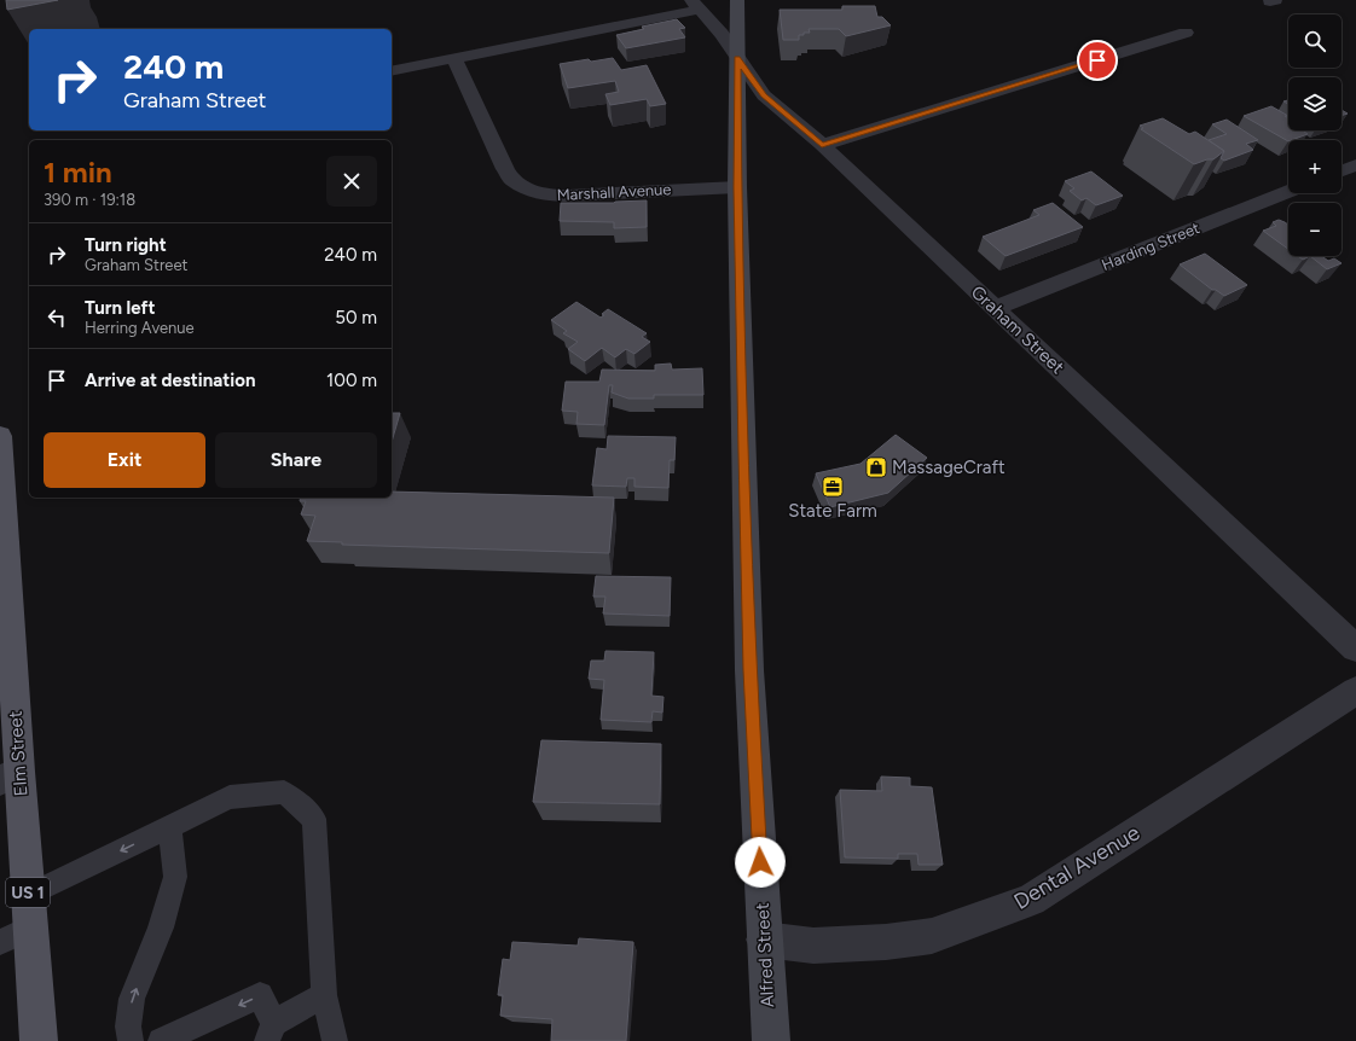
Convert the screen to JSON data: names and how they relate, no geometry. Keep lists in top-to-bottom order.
{
  "streets": {
    "main road": ["Elm Street", "US 1", "Alfred Street"],
    "street": [
      "Marshall Avenue",
      "Harding Street",
      "Graham Street",
      "Dental Avenue"
    ]
  },
  "crossings": [
    ["Marshall Avenue", "Alfred Street"],
    ["Harding Street", "Graham Street"],
    ["Graham Street", "Alfred Street"],
    ["Dental Avenue", "Alfred Street"]
  ],
  "places": {
    "shop": ["MassageCraft"],
    "office": ["State Farm"]
  },
  "page": {
    "map_buttons": ["+", "−"],
    "turn": ["240 m", "Graham Street"],
    "heading": ["1 min", "390 m · 19:18"],
    "list": [
      {
        "name": "Turn right",
        "note": "Graham Street",
        "value": "240 m"
      },
      {
        "name": "Turn left",
        "note": "Herring Avenue",
        "value": "50 m"
      },
      {
        "name": "Arrive at destination",
        "value": "100 m"
      }
    ],
    "buttons": ["Exit", "Share"]
  }
}
